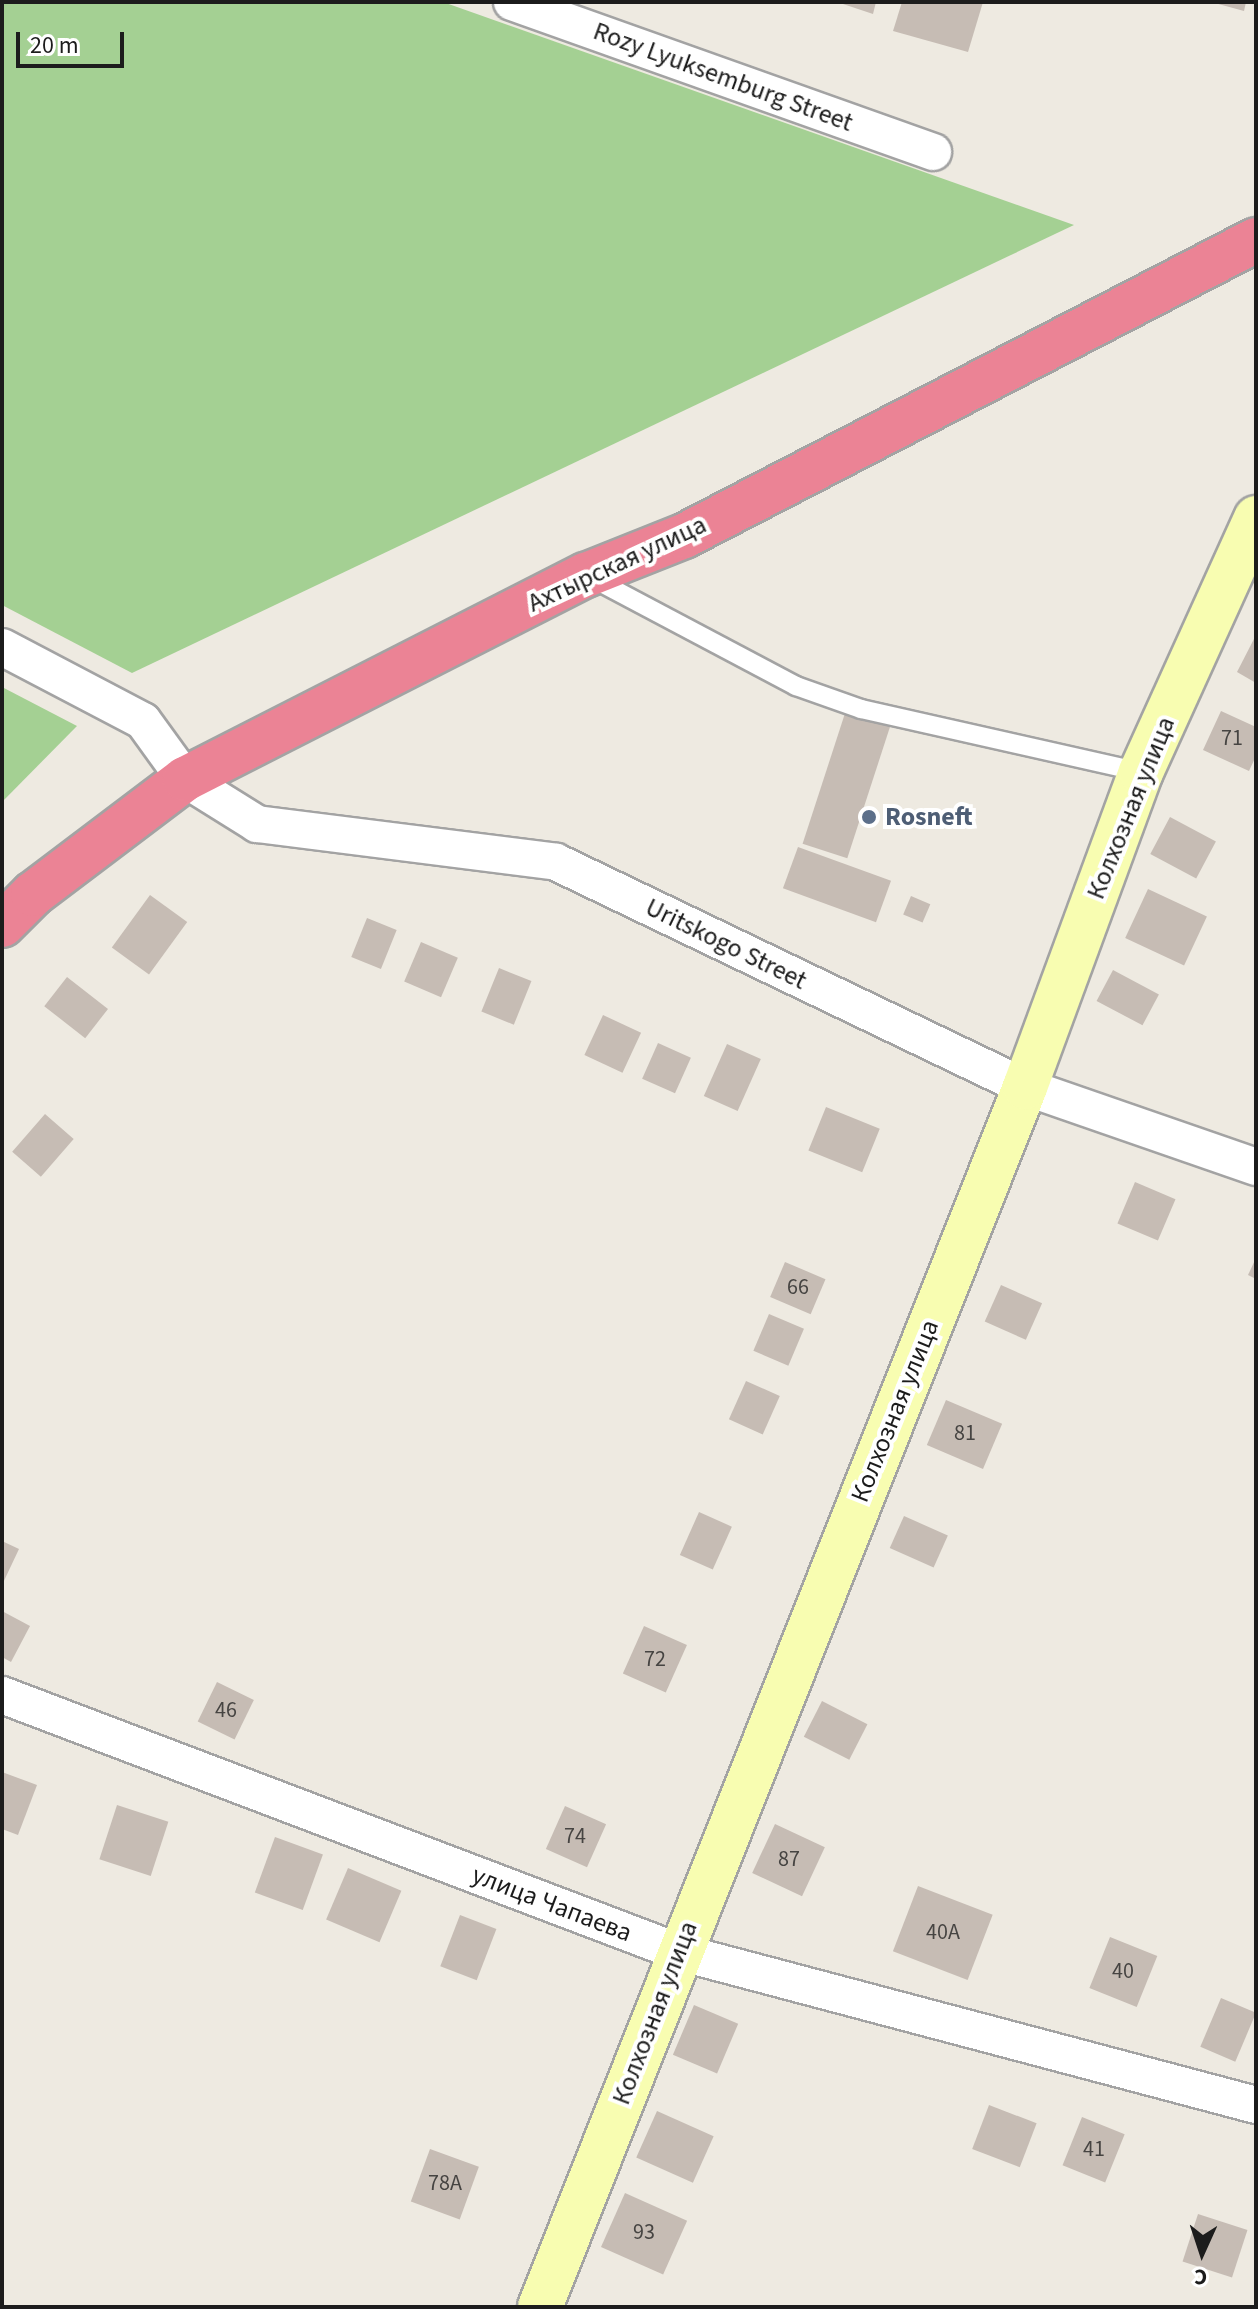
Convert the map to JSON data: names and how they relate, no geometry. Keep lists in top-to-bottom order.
{
  "streets": {
    "highway": ["Ахтырская улица"],
    "street": [
      "Rozy Lyuksemburg Street",
      "Колхозная улица",
      "Uritskogo Street",
      "улица Чапаева"
    ]
  },
  "crossings": [
    ["Ахтырская улица", "Uritskogo Street"],
    ["Колхозная улица", "Uritskogo Street"],
    ["Колхозная улица", "улица Чапаева"]
  ],
  "places": ["Rosneft"],
  "house_numbers": [
    "71",
    "66",
    "81",
    "72",
    "46",
    "74",
    "87",
    "40А",
    "40",
    "41",
    "78А",
    "93"
  ],
  "scale_bar": "20 m",
  "north": "bottom"
}
